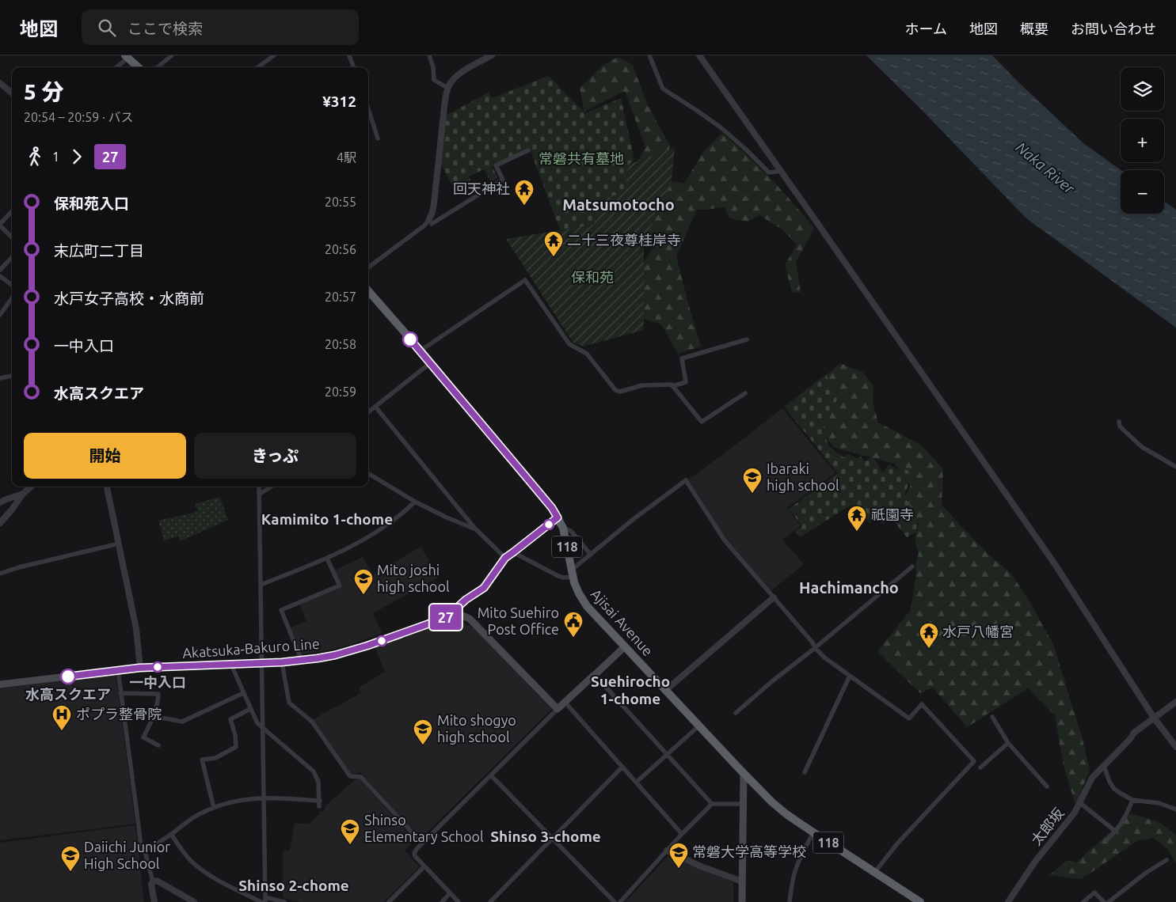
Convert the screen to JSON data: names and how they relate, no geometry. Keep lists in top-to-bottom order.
{
  "streets": {
    "highway": ["118", "Ajisai Avenue"],
    "main road": ["Akatsuka-Bakuro Line"],
    "street": ["太郎坂"]
  },
  "crossings": [
    ["118", "Ajisai Avenue"]
  ],
  "districts": [
    "Matsumotocho",
    "Kamimito 1-chome",
    "Hachimancho",
    "Suehirocho 1-chome",
    "Shinso 3-chome",
    "Shinso 2-chome"
  ],
  "water": ["Naka River"],
  "parks": ["常磐共有墓地", "保和苑"],
  "places": {
    "temple": [
      "回天神社",
      "二十三夜尊桂岸寺",
      "祇園寺",
      "水戸八幡宮"
    ],
    "school or university": [
      "Ibaraki high school",
      "Mito joshi high school",
      "Mito shogyo high school",
      "Shinso Elementary School",
      "常磐大学高等学校",
      "Daiichi Junior High School"
    ],
    "public building": ["Mito Suehiro Post Office"],
    "other": ["一中入口", "水高スクエア"],
    "hospital": ["ポプラ整骨院"]
  },
  "lines": ["bus line 27"],
  "page": {
    "header": "地図",
    "search": "ここで検索",
    "nav": [
      "ホーム",
      "地図",
      "概要",
      "お問い合わせ"
    ],
    "on_map": "27",
    "map_buttons": ["+", "−"],
    "heading": ["5 分", "20:54 – 20:59 · バス", "¥312"],
    "legs": ["1", "27", "4駅"],
    "list": [
      {
        "name": "保和苑入口",
        "value": "20:55"
      },
      {
        "name": "末広町二丁目",
        "value": "20:56"
      },
      {
        "name": "水戸女子高校・水商前",
        "value": "20:57"
      },
      {
        "name": "一中入口",
        "value": "20:58"
      },
      {
        "name": "水高スクエア",
        "value": "20:59"
      }
    ],
    "buttons": ["開始", "きっぷ"]
  }
}
